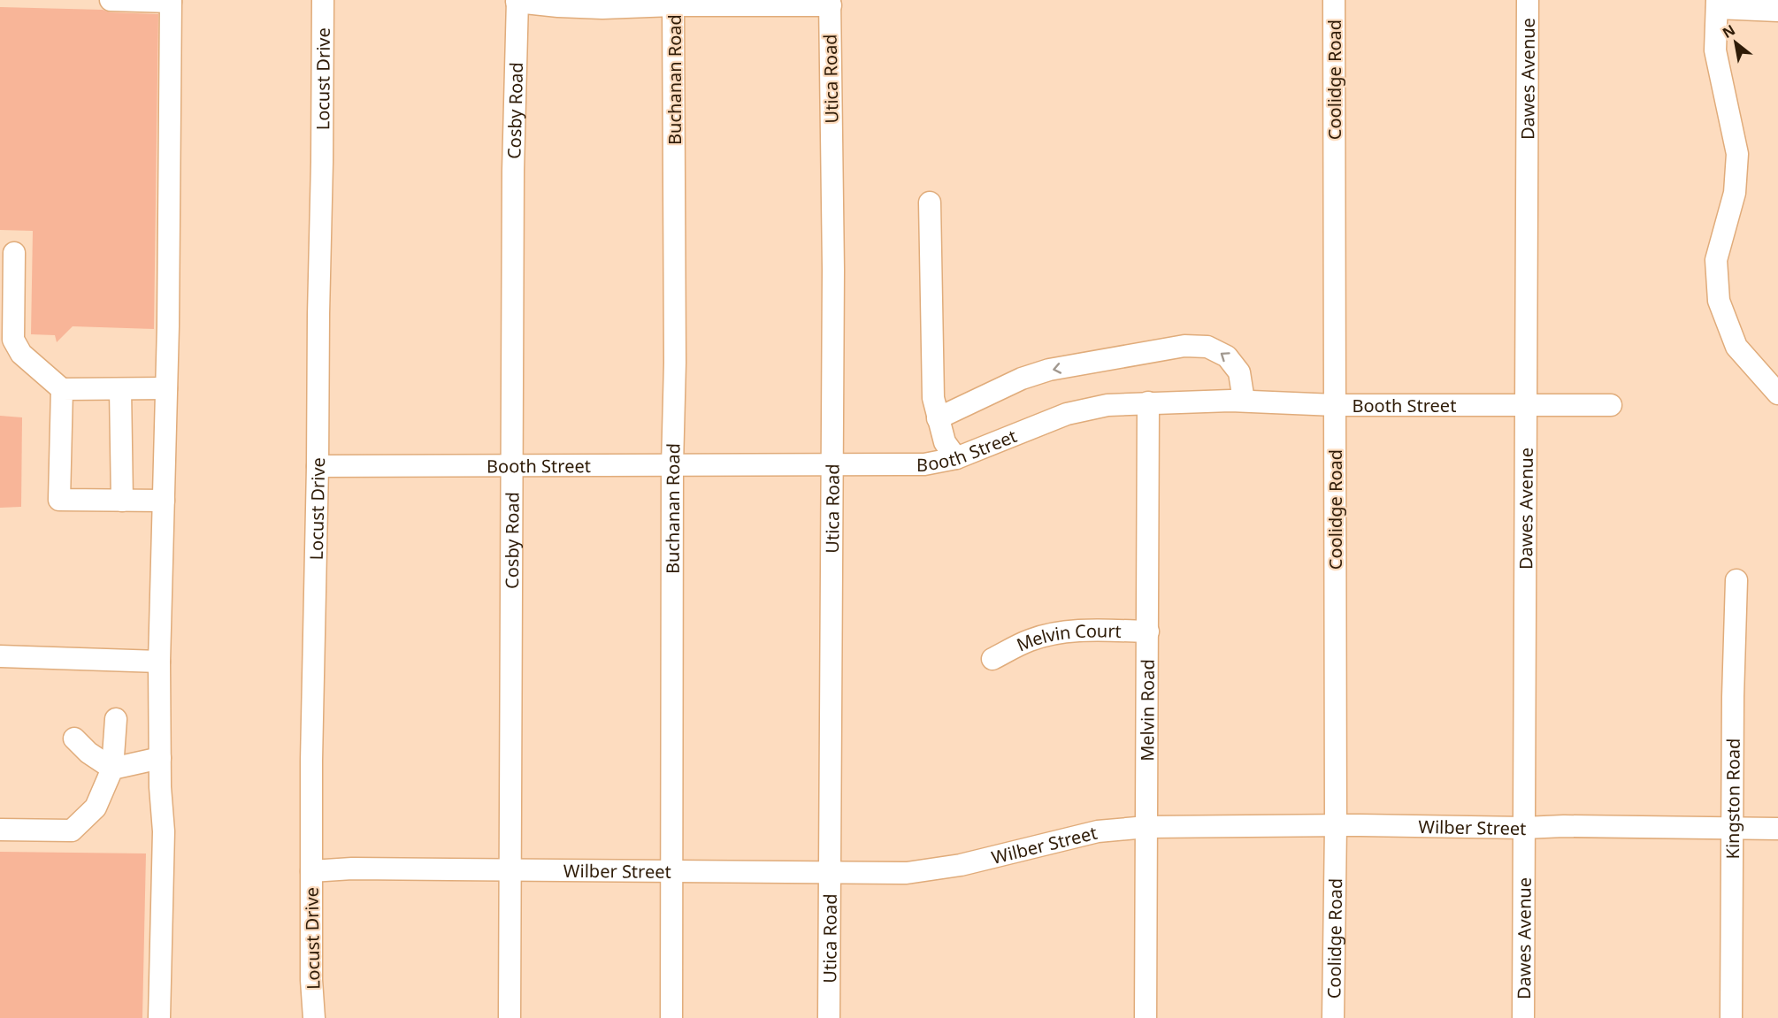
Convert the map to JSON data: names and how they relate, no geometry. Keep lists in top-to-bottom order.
{
  "streets": {
    "street": [
      "Utica Road",
      "Locust Drive",
      "Buchanan Road",
      "Coolidge Road",
      "Dawes Avenue",
      "Cosby Road",
      "Booth Street",
      "Melvin Court",
      "Melvin Road",
      "Kingston Road",
      "Wilber Street"
    ]
  },
  "crossings": [
    ["Utica Road", "Booth Street"],
    ["Utica Road", "Wilber Street"],
    ["Locust Drive", "Booth Street"],
    ["Locust Drive", "Wilber Street"],
    ["Buchanan Road", "Booth Street"],
    ["Buchanan Road", "Wilber Street"],
    ["Coolidge Road", "Booth Street"],
    ["Coolidge Road", "Wilber Street"],
    ["Dawes Avenue", "Booth Street"],
    ["Dawes Avenue", "Wilber Street"],
    ["Cosby Road", "Booth Street"],
    ["Cosby Road", "Wilber Street"],
    ["Booth Street", "Melvin Road"],
    ["Melvin Court", "Melvin Road"],
    ["Melvin Road", "Wilber Street"],
    ["Kingston Road", "Wilber Street"]
  ],
  "north": "top left"
}
